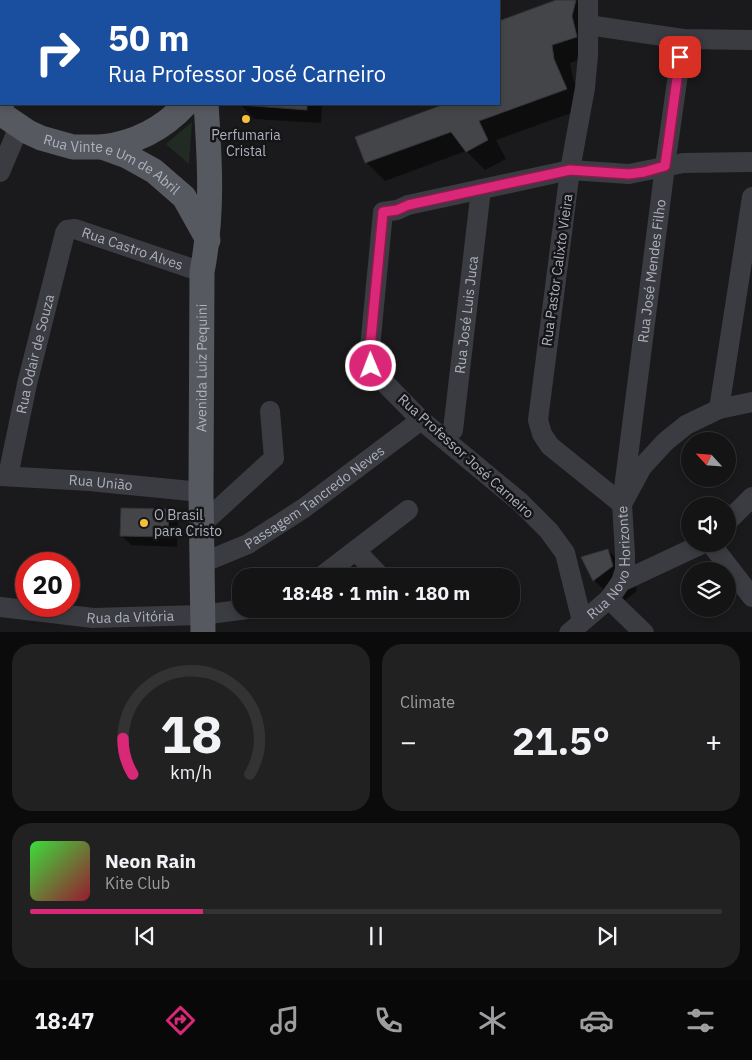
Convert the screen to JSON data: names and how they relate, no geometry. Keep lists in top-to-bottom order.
{
  "streets": {
    "main road": ["Rua Vinte e Um de Abril", "Avenida Luiz Pequini"],
    "street": [
      "Rua Castro Alves",
      "Rua Pastor Calixto Vieira",
      "Rua José Mendes Filho",
      "Rua José Luis Juca",
      "Rua Odair de Souza",
      "Rua Professor José Carneiro",
      "Rua União",
      "Passagem Tancredo Neves",
      "Rua Novo Horizonte",
      "Rua da Vitória"
    ]
  },
  "crossings": [
    ["Rua Vinte e Um de Abril", "Avenida Luiz Pequini"],
    ["Rua Castro Alves", "Rua Odair de Souza"],
    ["Rua Castro Alves", "Avenida Luiz Pequini"],
    ["Rua Pastor Calixto Vieira", "Rua José Mendes Filho"],
    ["Rua Pastor Calixto Vieira", "Rua Professor José Carneiro"],
    ["Rua Pastor Calixto Vieira", "Rua Novo Horizonte"],
    ["Rua José Mendes Filho", "Rua Professor José Carneiro"],
    ["Rua José Mendes Filho", "Rua Novo Horizonte"],
    ["Rua José Luis Juca", "Rua Professor José Carneiro"],
    ["Rua Odair de Souza", "Rua União"],
    ["Avenida Luiz Pequini", "Rua União"],
    ["Avenida Luiz Pequini", "Passagem Tancredo Neves"],
    ["Avenida Luiz Pequini", "Rua da Vitória"],
    ["Rua Professor José Carneiro", "Passagem Tancredo Neves"],
    ["Rua Professor José Carneiro", "Rua Novo Horizonte"]
  ],
  "places": ["Perfumaria Cristal", "O Brasil para Cristo"],
  "north": "top left",
  "page": {
    "turn": ["50 m", "Rua Professor José Carneiro"],
    "limit": "20",
    "trip": "18:48 · 1 min · 180 m",
    "tile": "Climate",
    "heat": ["−", "21.5°", "+"],
    "song": ["Neon Rain", "Kite Club"],
    "tabs": "18:47",
    "gauge": ["18", "km/h"]
  }
}
